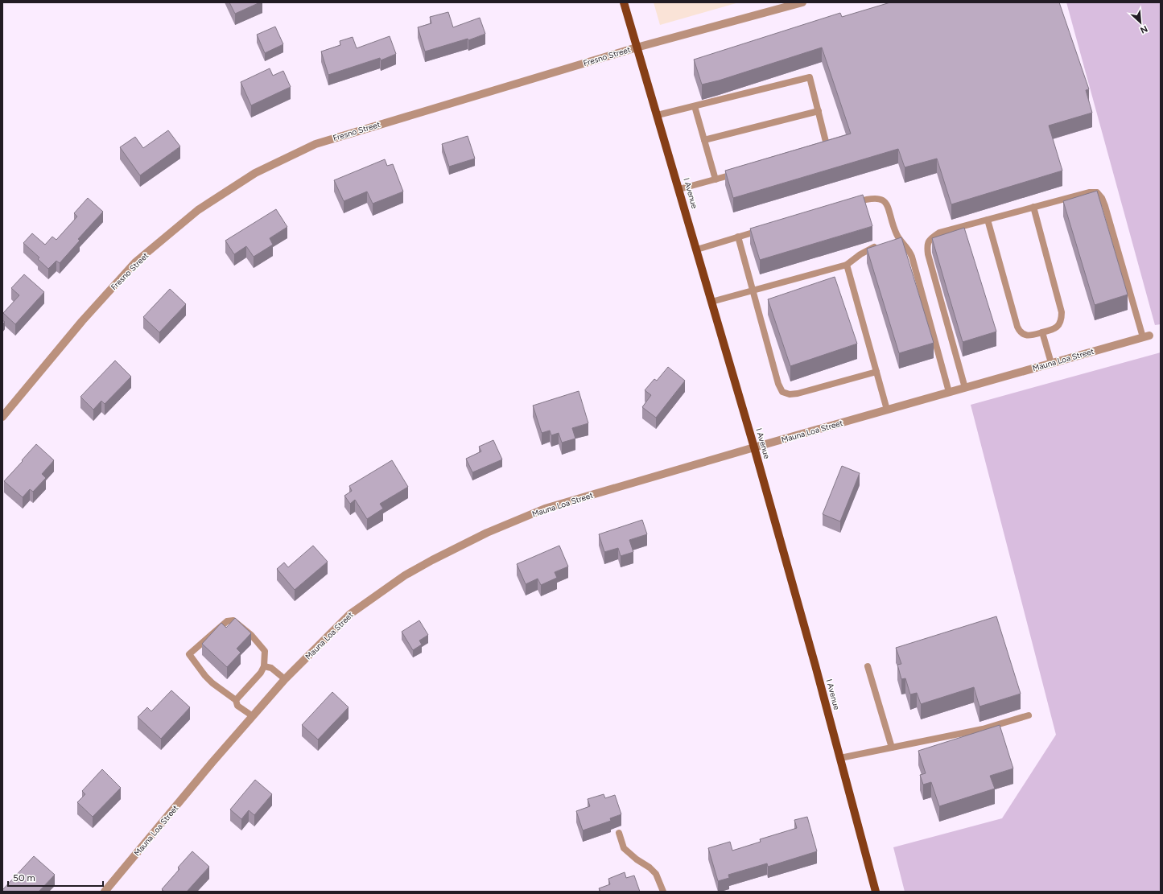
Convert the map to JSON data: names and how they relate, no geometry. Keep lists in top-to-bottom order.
{
  "streets": {
    "main road": ["I Avenue"],
    "street": ["Fresno Street", "Mauna Loa Street"]
  },
  "crossings": [
    ["Fresno Street", "I Avenue"],
    ["I Avenue", "Mauna Loa Street"]
  ],
  "scale_bar": "50 m",
  "north": "bottom right"
}
